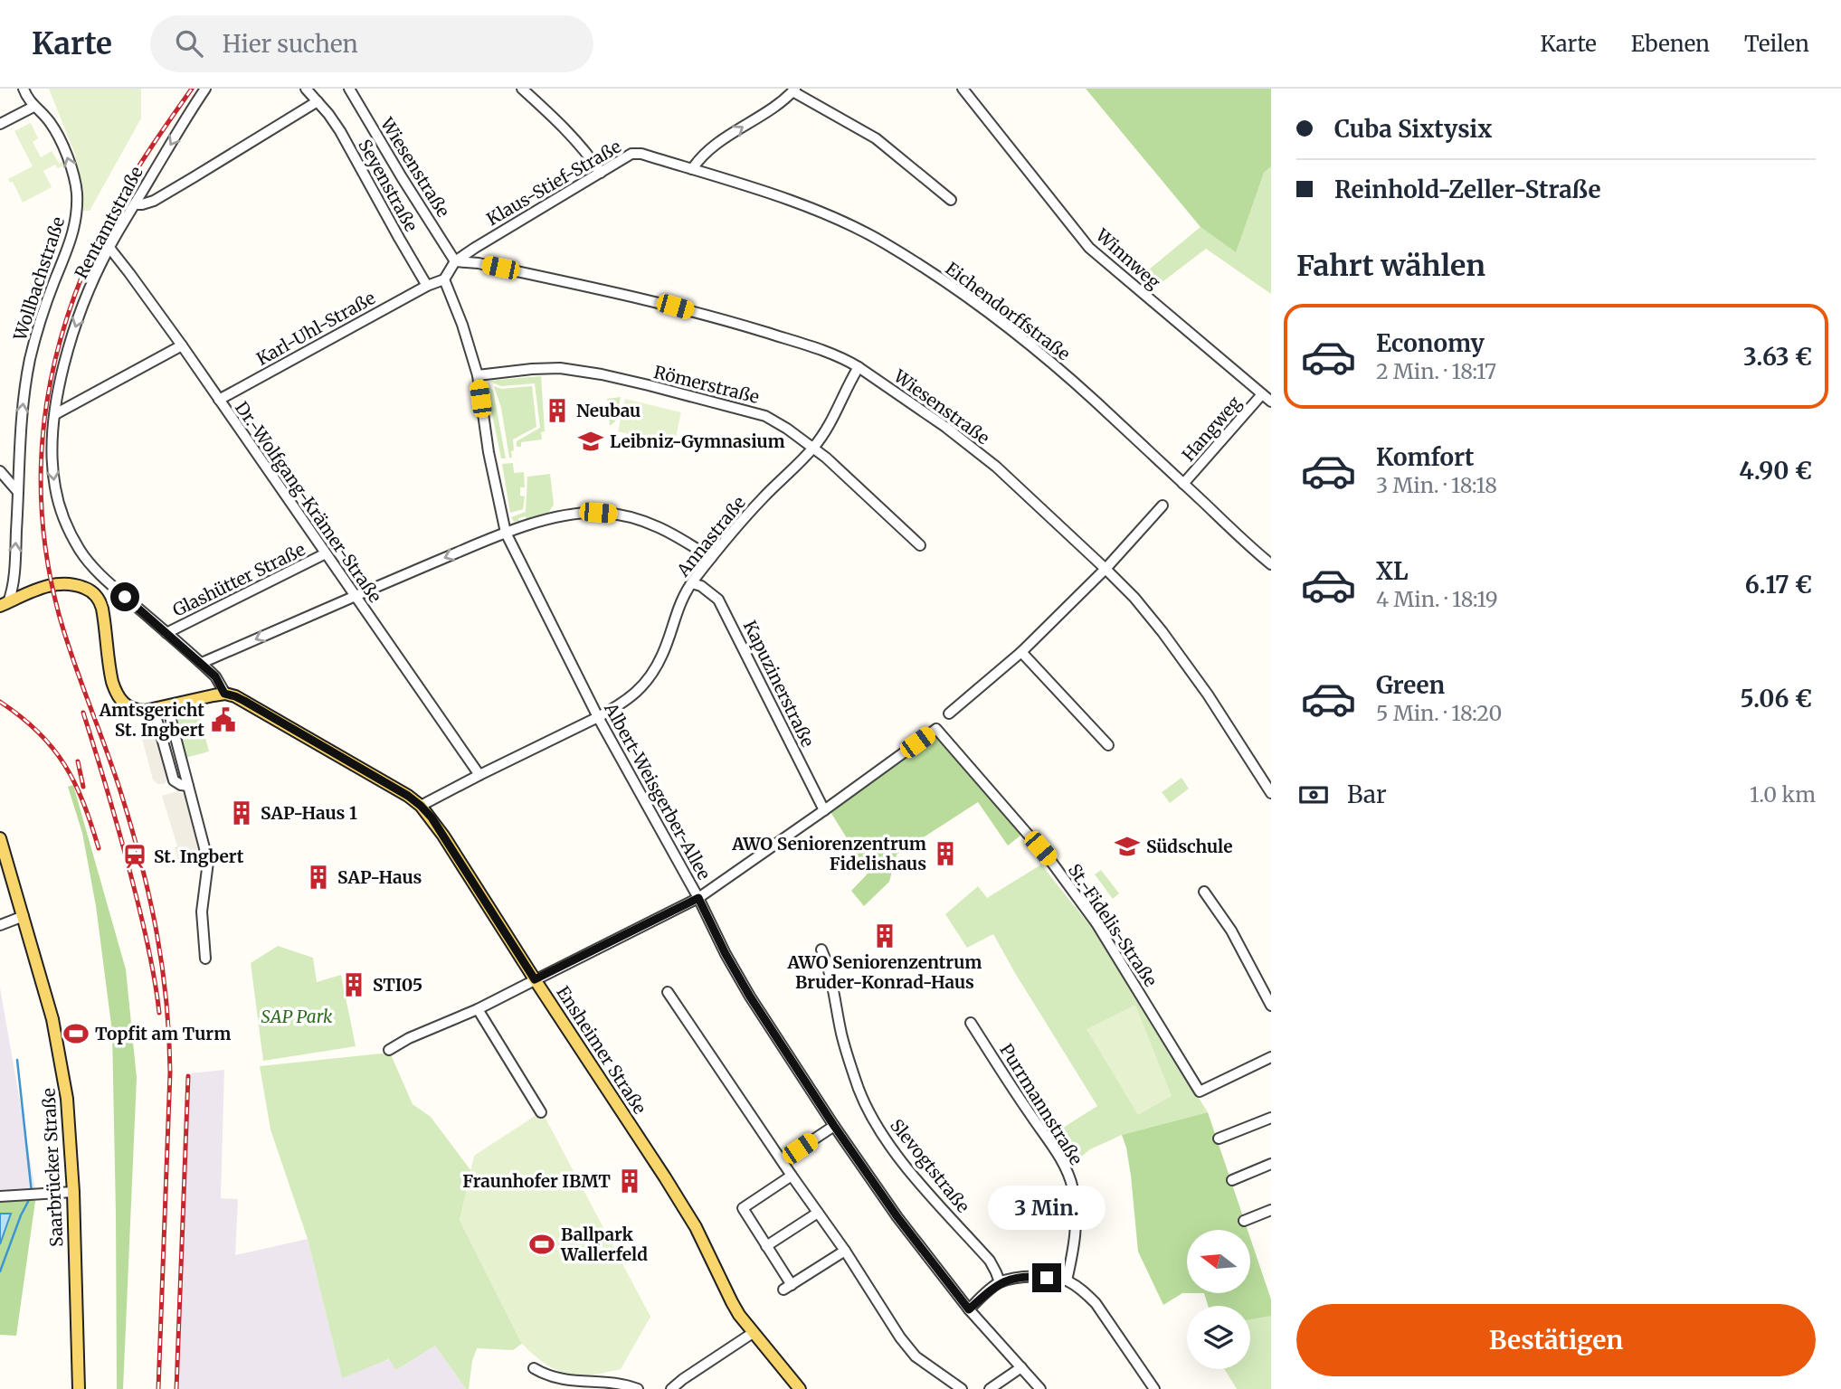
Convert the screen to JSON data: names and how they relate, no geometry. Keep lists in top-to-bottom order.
{
  "streets": {
    "main road": ["Ensheimer Straße", "Saarbrücker Straße"],
    "street": [
      "Wiesenstraße",
      "Klaus-Stief-Straße",
      "Seyenstraße",
      "Rentamtstraße",
      "Winnweg",
      "Wollbachstraße",
      "Eichendorffstraße",
      "Karl-Uhl-Straße",
      "Römerstraße",
      "Hangweg",
      "Dr.-Wolfgang-Krämer-Straße",
      "Annastraße",
      "Glashütter Straße",
      "Kapuzinerstraße",
      "Albert-Weisgerber-Allee",
      "St.-Fidelis-Straße",
      "Purrmannstraße",
      "Slevogtstraße"
    ]
  },
  "crossings": [
    ["Wiesenstraße", "Klaus-Stief-Straße"],
    ["Wiesenstraße", "Annastraße"],
    ["Klaus-Stief-Straße", "Eichendorffstraße"],
    ["Seyenstraße", "Karl-Uhl-Straße"],
    ["Rentamtstraße", "Dr.-Wolfgang-Krämer-Straße"],
    ["Rentamtstraße", "Glashütter Straße"],
    ["Rentamtstraße", "Ensheimer Straße"],
    ["Winnweg", "Hangweg"],
    ["Eichendorffstraße", "Hangweg"],
    ["Karl-Uhl-Straße", "Dr.-Wolfgang-Krämer-Straße"],
    ["Römerstraße", "Annastraße"],
    ["Römerstraße", "Albert-Weisgerber-Allee"],
    ["Dr.-Wolfgang-Krämer-Straße", "Annastraße"],
    ["Dr.-Wolfgang-Krämer-Straße", "Glashütter Straße"],
    ["Annastraße", "Kapuzinerstraße"],
    ["Annastraße", "Albert-Weisgerber-Allee"],
    ["Annastraße", "Ensheimer Straße"],
    ["Kapuzinerstraße", "St.-Fidelis-Straße"]
  ],
  "one_way": ["Rentamtstraße", "Wollbachstraße"],
  "parks": ["SAP Park"],
  "places": {
    "building": [
      "Neubau",
      "SAP-Haus 1",
      "AWO Seniorenzentrum Fidelishaus",
      "SAP-Haus",
      "AWO Seniorenzentrum Bruder-Konrad-Haus",
      "STI05",
      "Fraunhofer IBMT"
    ],
    "school or university": ["Leibniz-Gymnasium", "Südschule"],
    "public building": ["Amtsgericht St. Ingbert"],
    "station": ["St. Ingbert"],
    "sports": ["Topfit am Turm", "Ballpark Wallerfeld"]
  },
  "north": "left",
  "page": {
    "header": "Karte",
    "search": "Hier suchen",
    "nav": ["Karte", "Ebenen", "Teilen"],
    "banner": ["Cuba Sixtysix", "Reinhold-Zeller-Straße"],
    "heading": "Fahrt wählen",
    "list": [
      {
        "name": "Economy",
        "note": "2 Min. · 18:17",
        "value": "3.63 €"
      },
      {
        "name": "Komfort",
        "note": "3 Min. · 18:18",
        "value": "4.90 €"
      },
      {
        "name": "XL",
        "note": "4 Min. · 18:19",
        "value": "6.17 €"
      },
      {
        "name": "Green",
        "note": "5 Min. · 18:20",
        "value": "5.06 €"
      }
    ],
    "pay": ["Bar", "1.0 km"],
    "bubble": "3 Min.",
    "buttons": "Bestätigen"
  }
}
